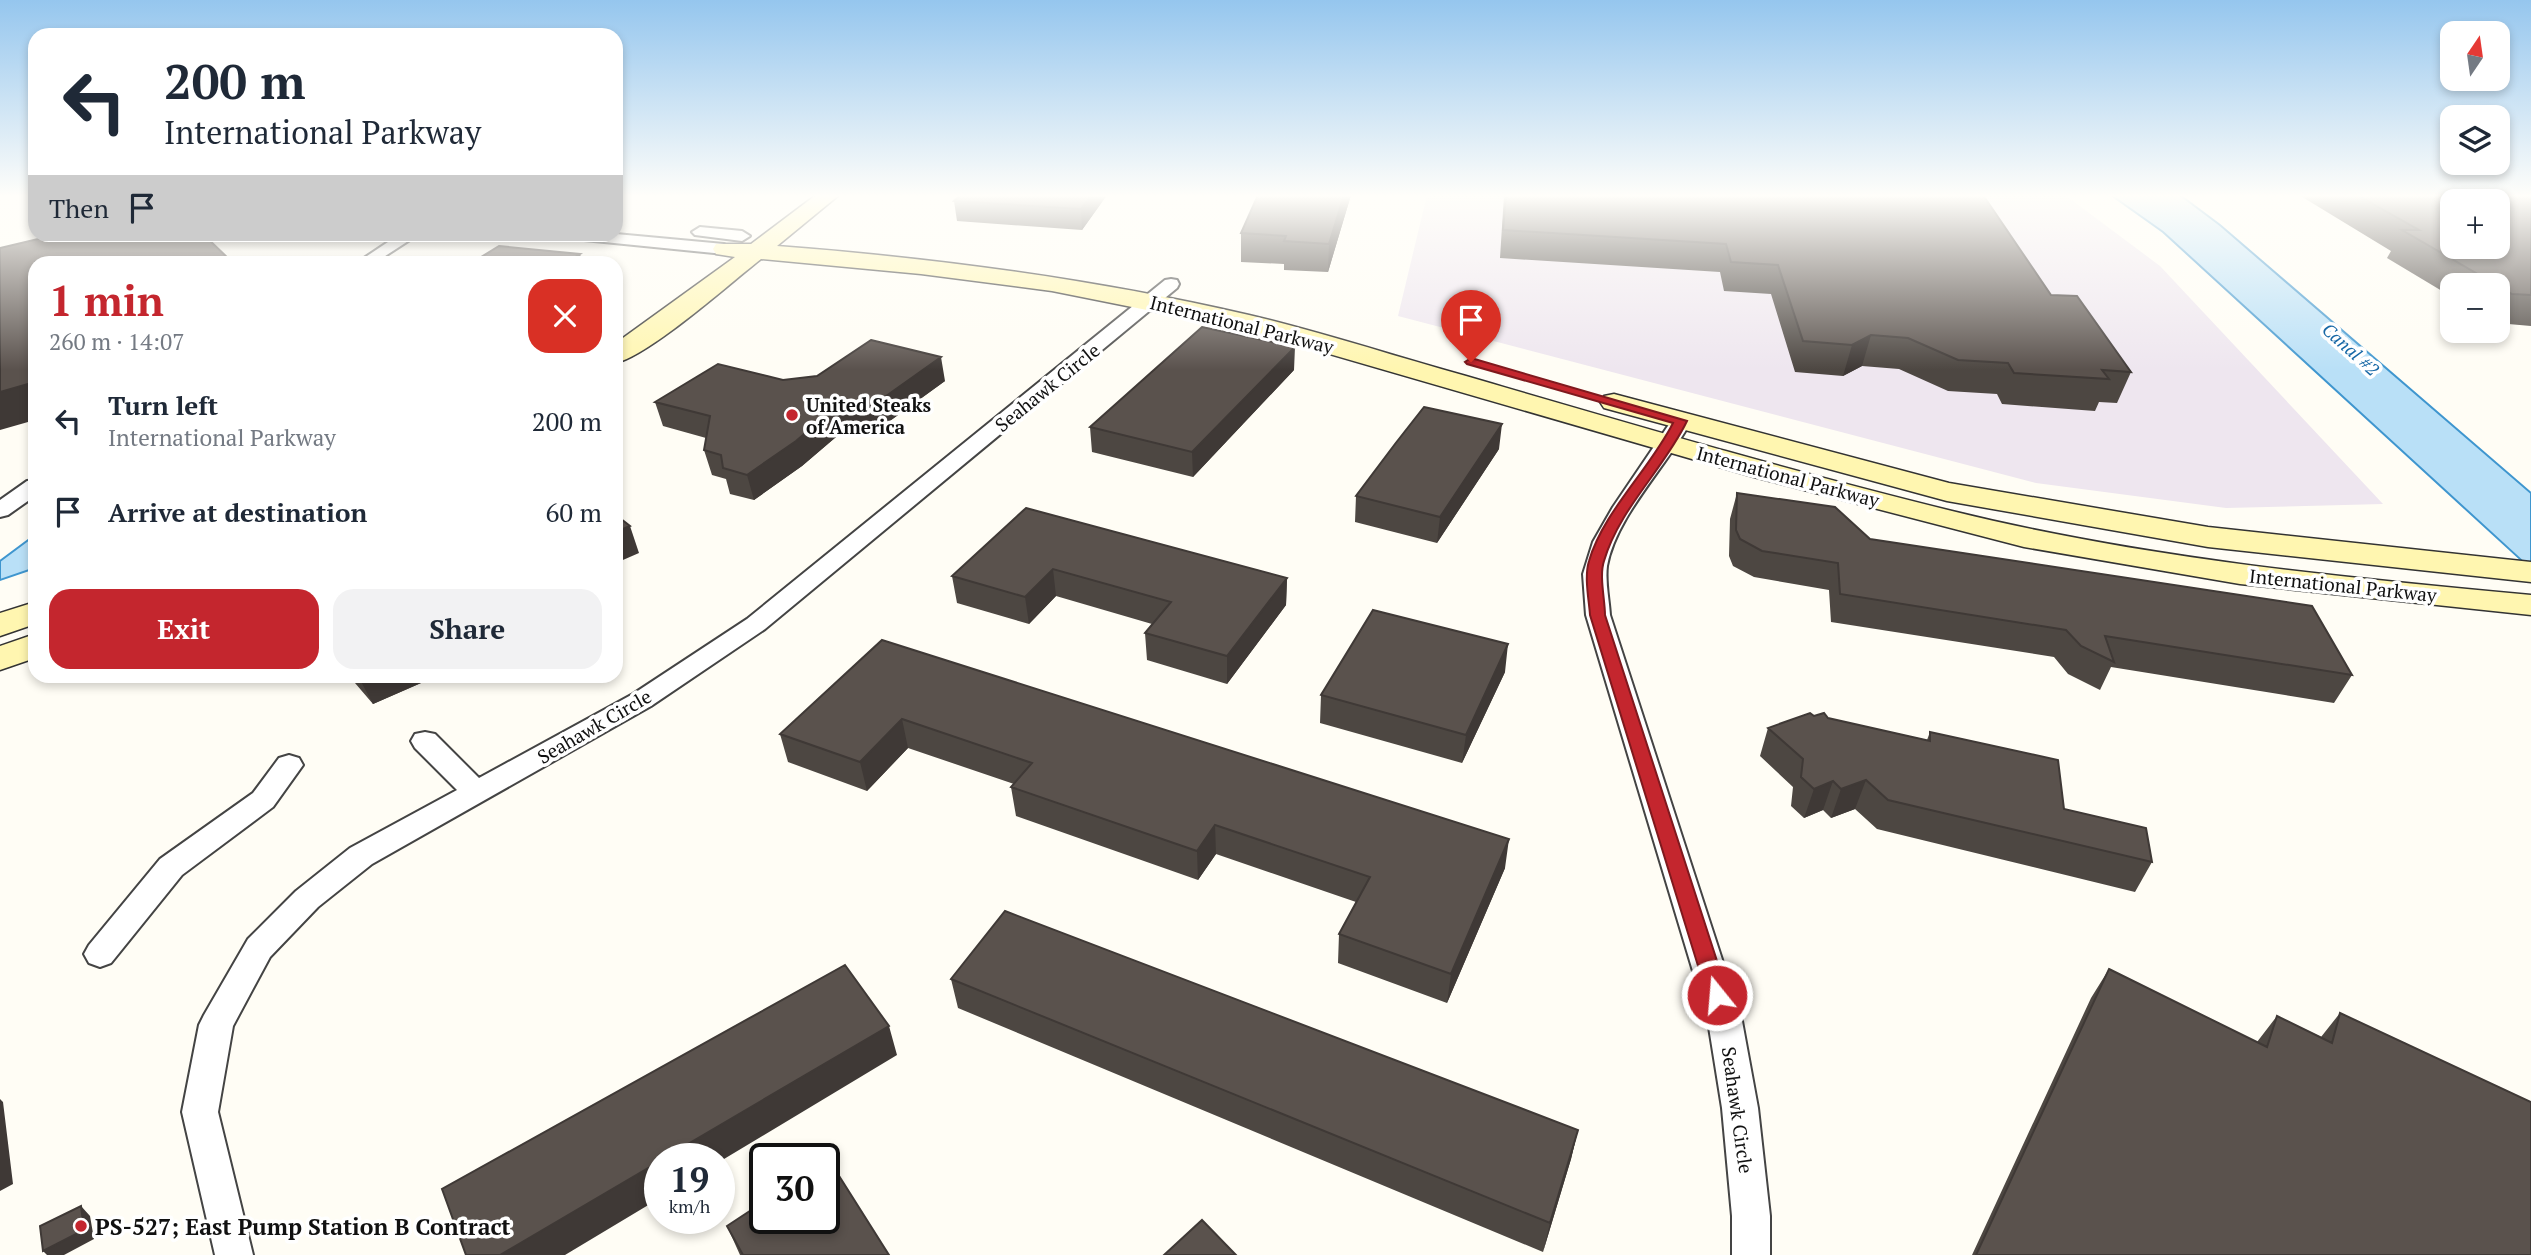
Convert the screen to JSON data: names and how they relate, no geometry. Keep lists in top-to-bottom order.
{
  "streets": {
    "main road": ["International Parkway"],
    "street": ["Seahawk Circle"]
  },
  "crossings": [
    ["International Parkway", "Seahawk Circle"]
  ],
  "water": ["Canal #2"],
  "places": ["United Steaks of America", "PS-527; East Pump Station B Contract"],
  "north": "top",
  "page": {
    "map_buttons": ["+", "−"],
    "turn": ["200 m", "International Parkway"],
    "then": "Then",
    "heading": ["1 min", "260 m · 14:07"],
    "list": [
      {
        "name": "Turn left",
        "note": "International Parkway",
        "value": "200 m"
      },
      {
        "name": "Arrive at destination",
        "value": "60 m"
      }
    ],
    "buttons": ["Exit", "Share"],
    "speed": "19 km/h",
    "limit": "30"
  }
}
